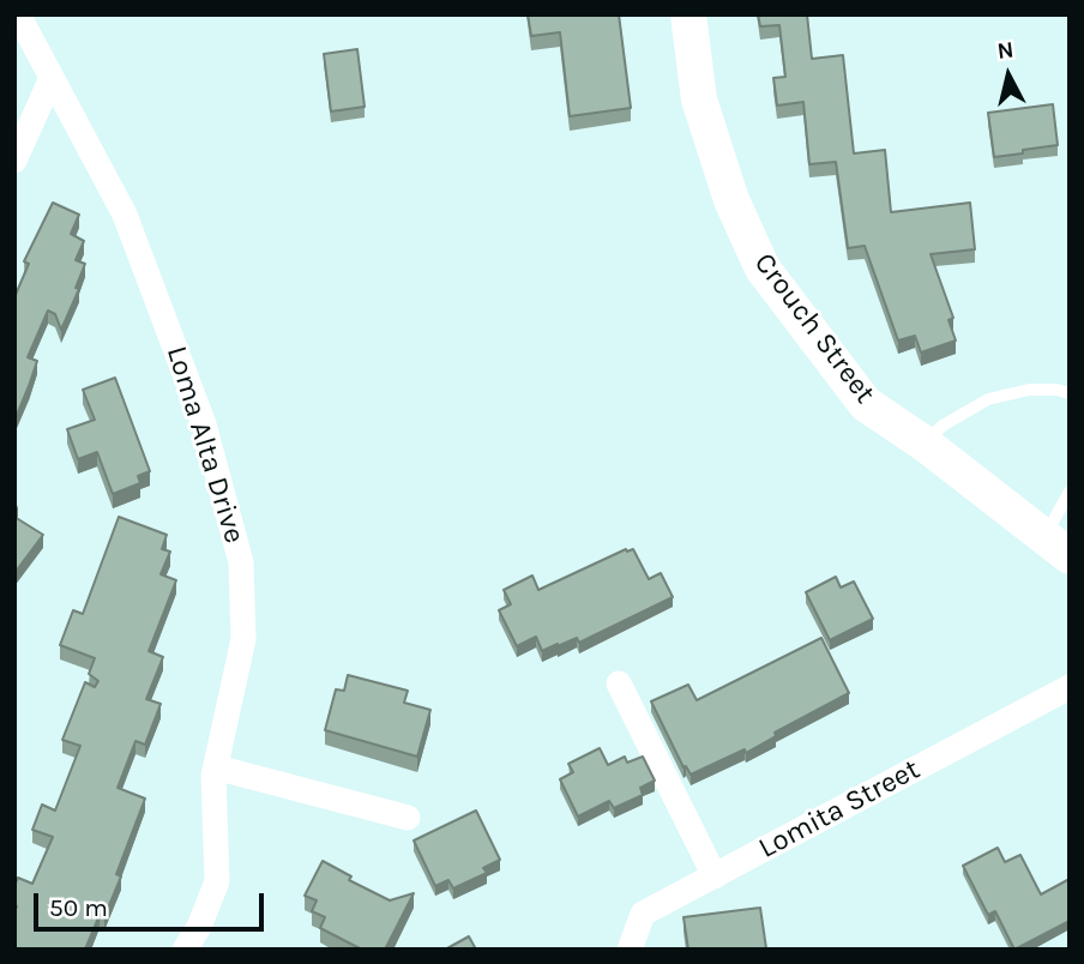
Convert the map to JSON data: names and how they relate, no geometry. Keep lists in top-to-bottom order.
{
  "streets": {
    "street": ["Crouch Street", "Loma Alta Drive", "Lomita Street"]
  },
  "scale_bar": "50 m",
  "north": "top"
}
